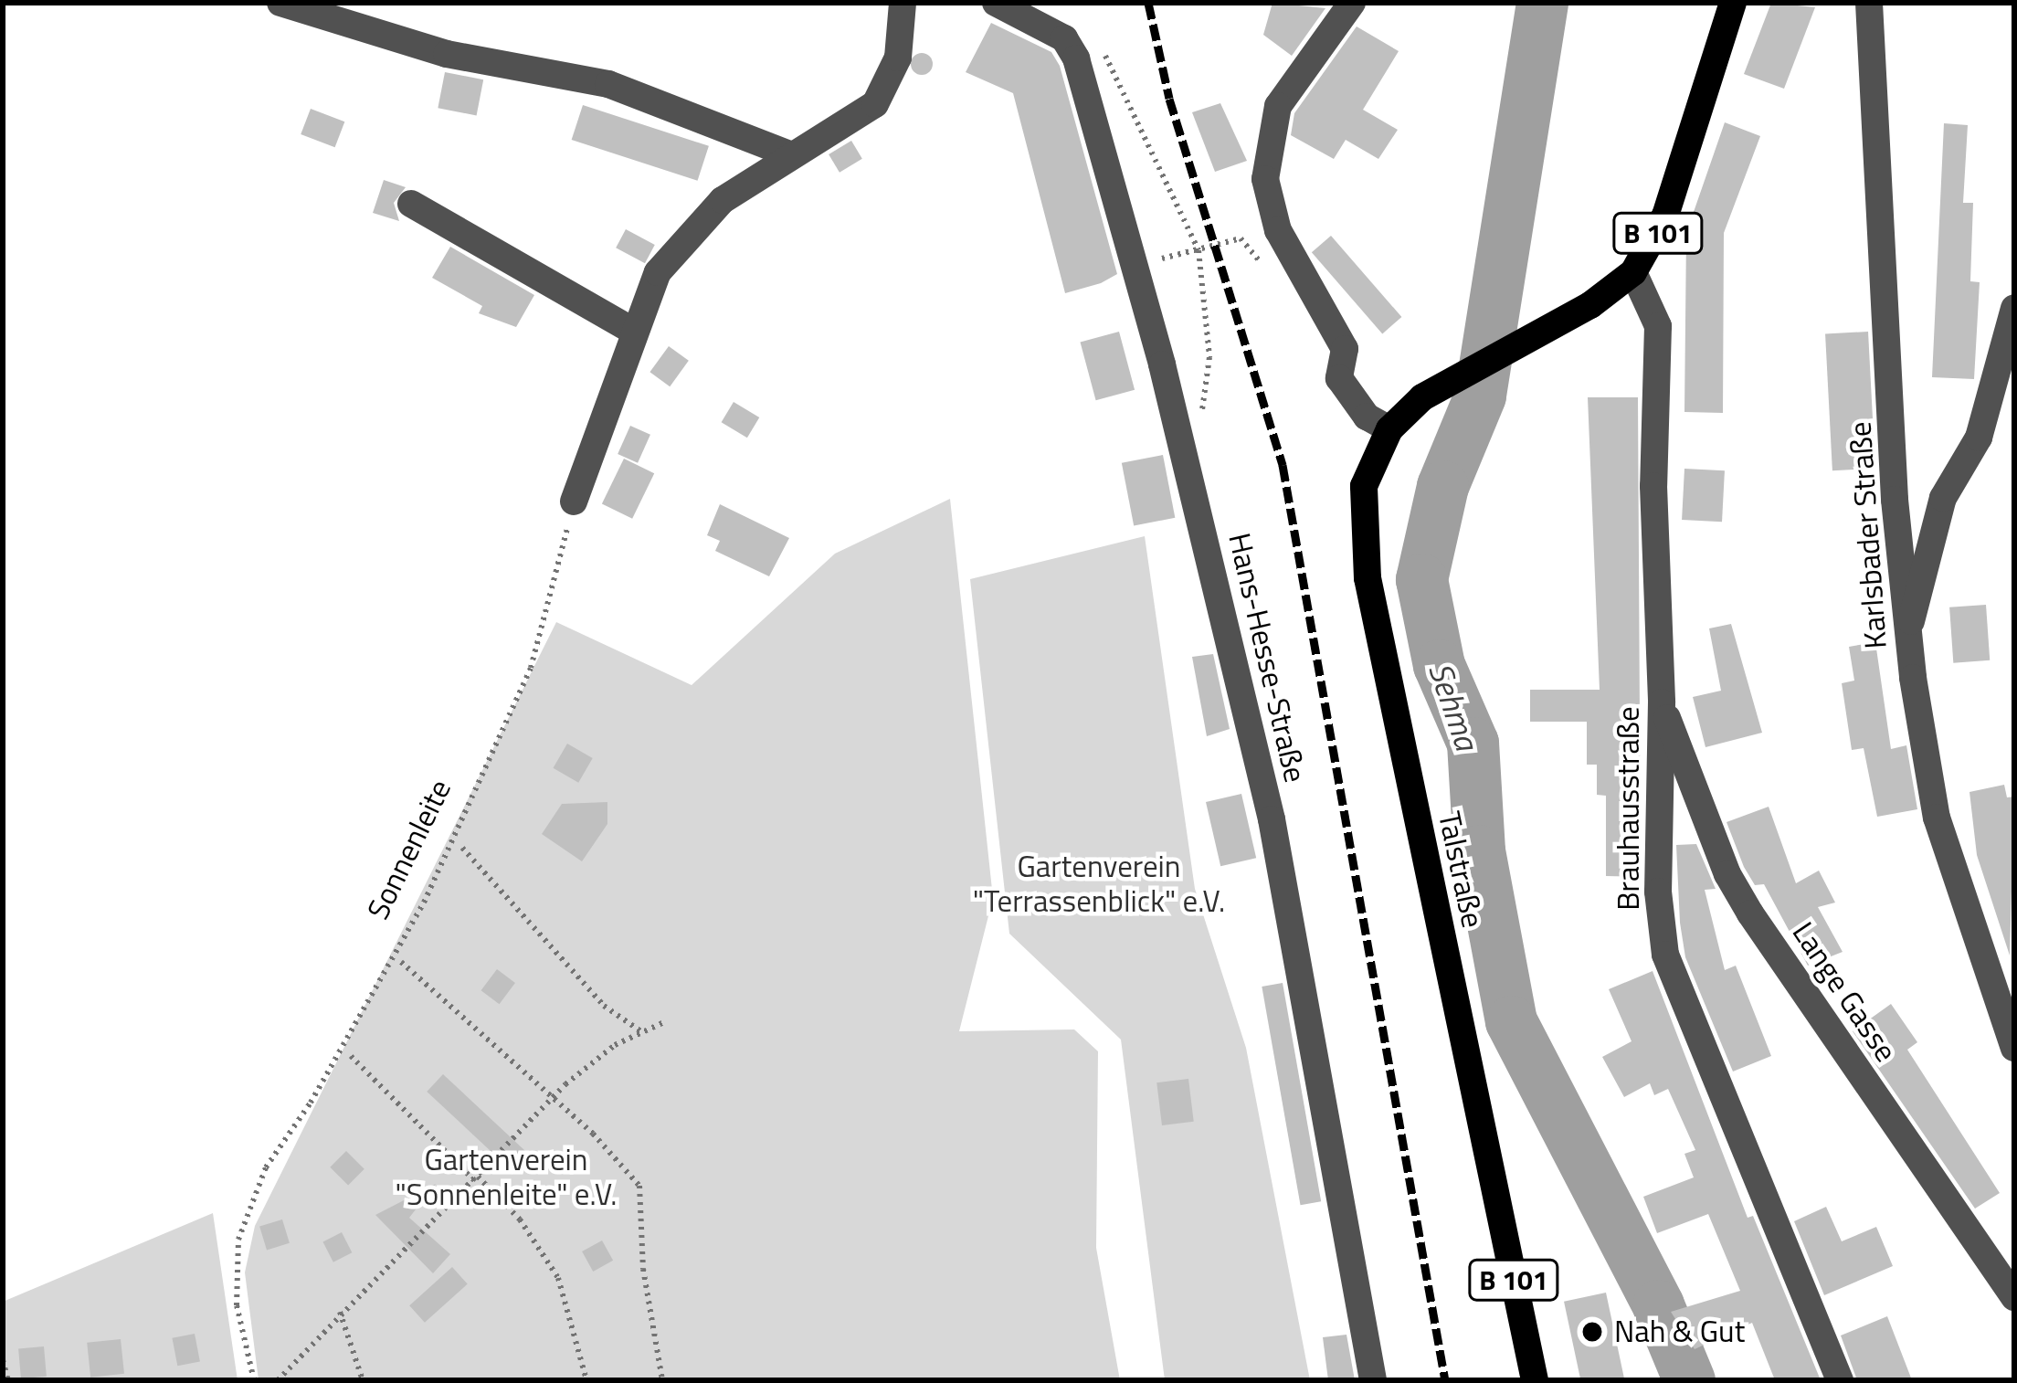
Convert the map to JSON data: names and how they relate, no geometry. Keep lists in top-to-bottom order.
{
  "streets": {
    "main road": ["B 101", "Talstraße"],
    "street": [
      "Karlsbader Straße",
      "Hans-Hesse-Straße",
      "Brauhausstraße",
      "Lange Gasse"
    ],
    "path": ["Sonnenleite"]
  },
  "crossings": [
    ["Brauhausstraße", "Talstraße"],
    ["Brauhausstraße", "Lange Gasse"]
  ],
  "water": ["Sehma"],
  "parks": ["Gartenverein \"Terrassenblick\" e.V.", "Gartenverein \"Sonnenleite\" e.V."],
  "places": ["Nah & Gut"]
}
